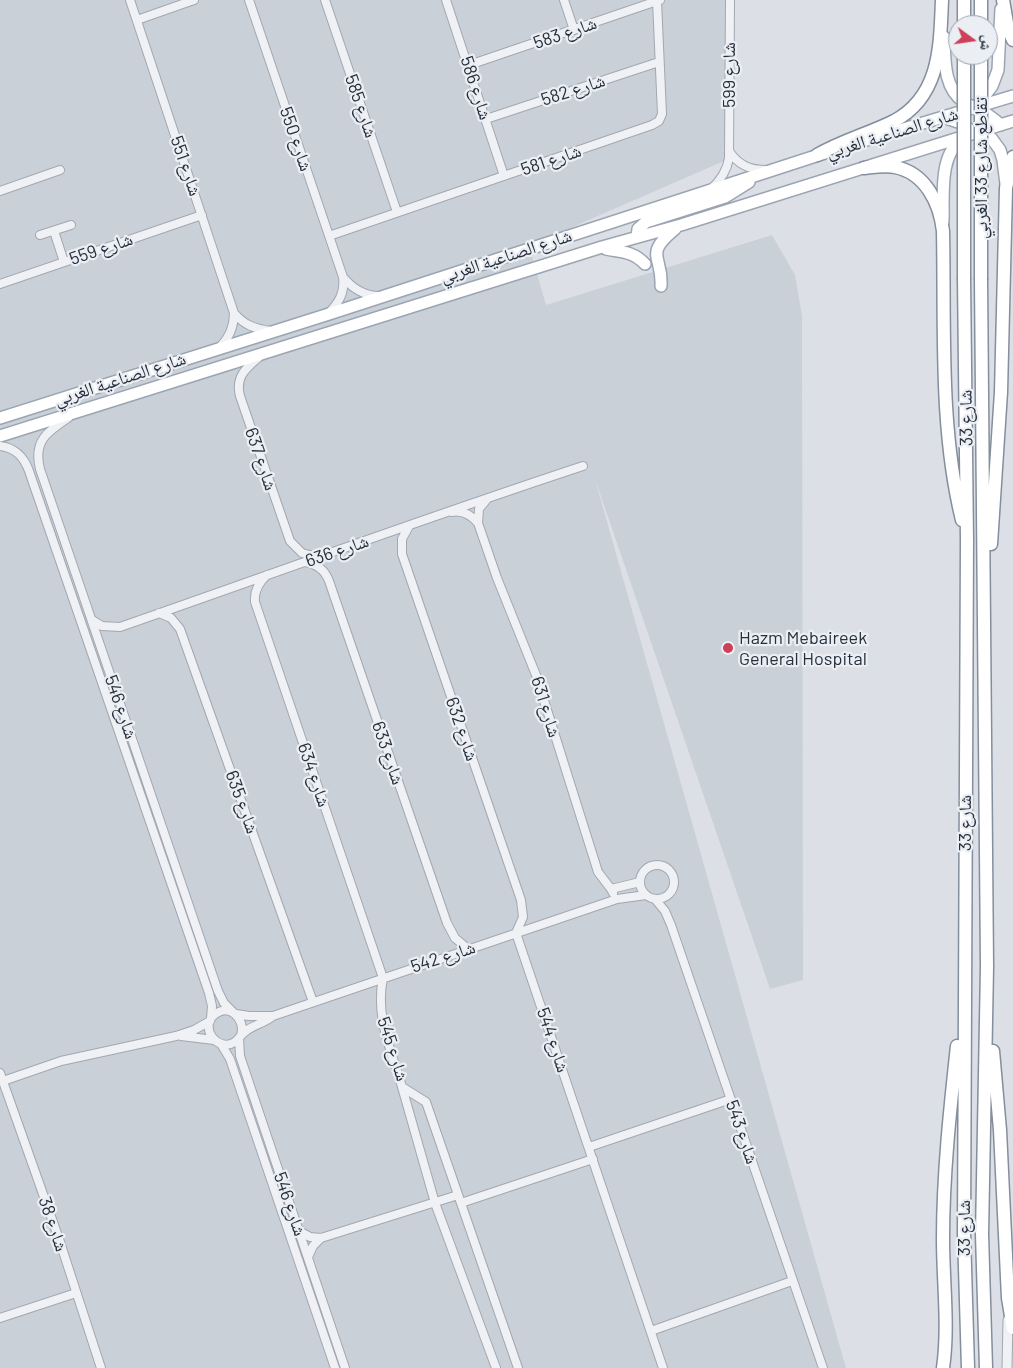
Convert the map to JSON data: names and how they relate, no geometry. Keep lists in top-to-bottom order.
{
  "streets": {
    "highway": ["تقاطع شارع 33 الغربي", "شارع 33"],
    "main road": ["شارع الصناعية الغربي"],
    "street": [
      "شارع 583",
      "شارع 599",
      "شارع 586",
      "شارع 582",
      "شارع 585",
      "شارع 550",
      "شارع 581",
      "شارع 551",
      "شارع 559",
      "شارع 637",
      "شارع 636",
      "شارع 546",
      "شارع 631",
      "شارع 632",
      "شارع 633",
      "شارع 634",
      "شارع 635",
      "شارع 542",
      "شارع 544",
      "شارع 545",
      "شارع 543",
      "شارع 38"
    ]
  },
  "crossings": [
    ["شارع 583", "شارع 586"],
    ["شارع 583", "شارع 581"],
    ["شارع 599", "شارع الصناعية الغربي"],
    ["شارع 586", "شارع 582"],
    ["شارع 586", "شارع 581"],
    ["شارع 582", "شارع 581"],
    ["شارع 585", "شارع 581"],
    ["شارع الصناعية الغربي", "شارع 550"],
    ["شارع الصناعية الغربي", "شارع 637"],
    ["شارع الصناعية الغربي", "شارع 546"],
    ["شارع 550", "شارع 581"],
    ["شارع 551", "شارع 559"],
    ["تقاطع شارع 33 الغربي", "شارع 33"],
    ["شارع 637", "شارع 636"],
    ["شارع 636", "شارع 546"],
    ["شارع 636", "شارع 632"],
    ["شارع 636", "شارع 633"],
    ["شارع 636", "شارع 634"],
    ["شارع 636", "شارع 635"],
    ["شارع 546", "شارع 542"],
    ["شارع 632", "شارع 542"],
    ["شارع 632", "شارع 544"],
    ["شارع 633", "شارع 542"],
    ["شارع 634", "شارع 542"],
    ["شارع 634", "شارع 545"],
    ["شارع 635", "شارع 542"],
    ["شارع 542", "شارع 544"],
    ["شارع 542", "شارع 545"],
    ["شارع 542", "شارع 543"]
  ],
  "places": ["Hazm Mebaireek General Hospital"],
  "north": "right"
}
